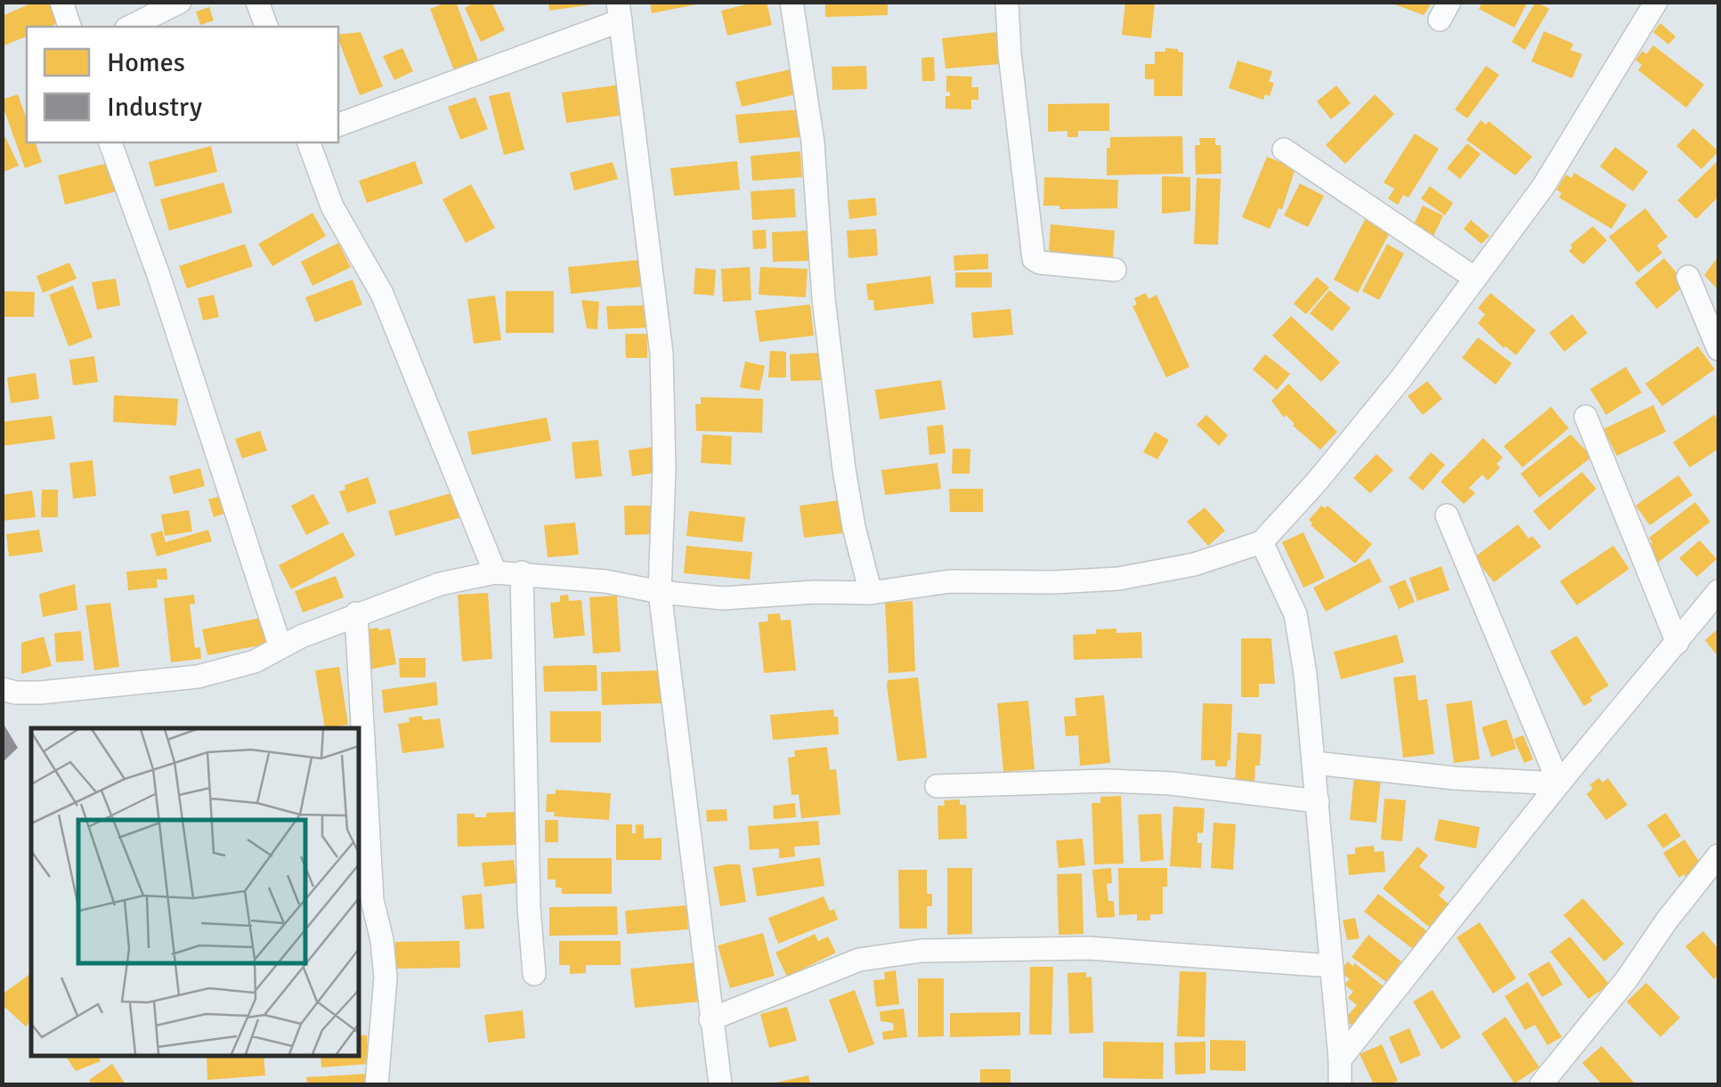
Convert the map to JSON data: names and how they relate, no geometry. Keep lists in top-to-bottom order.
{
  "legend": ["Homes", "Industry"]
}
